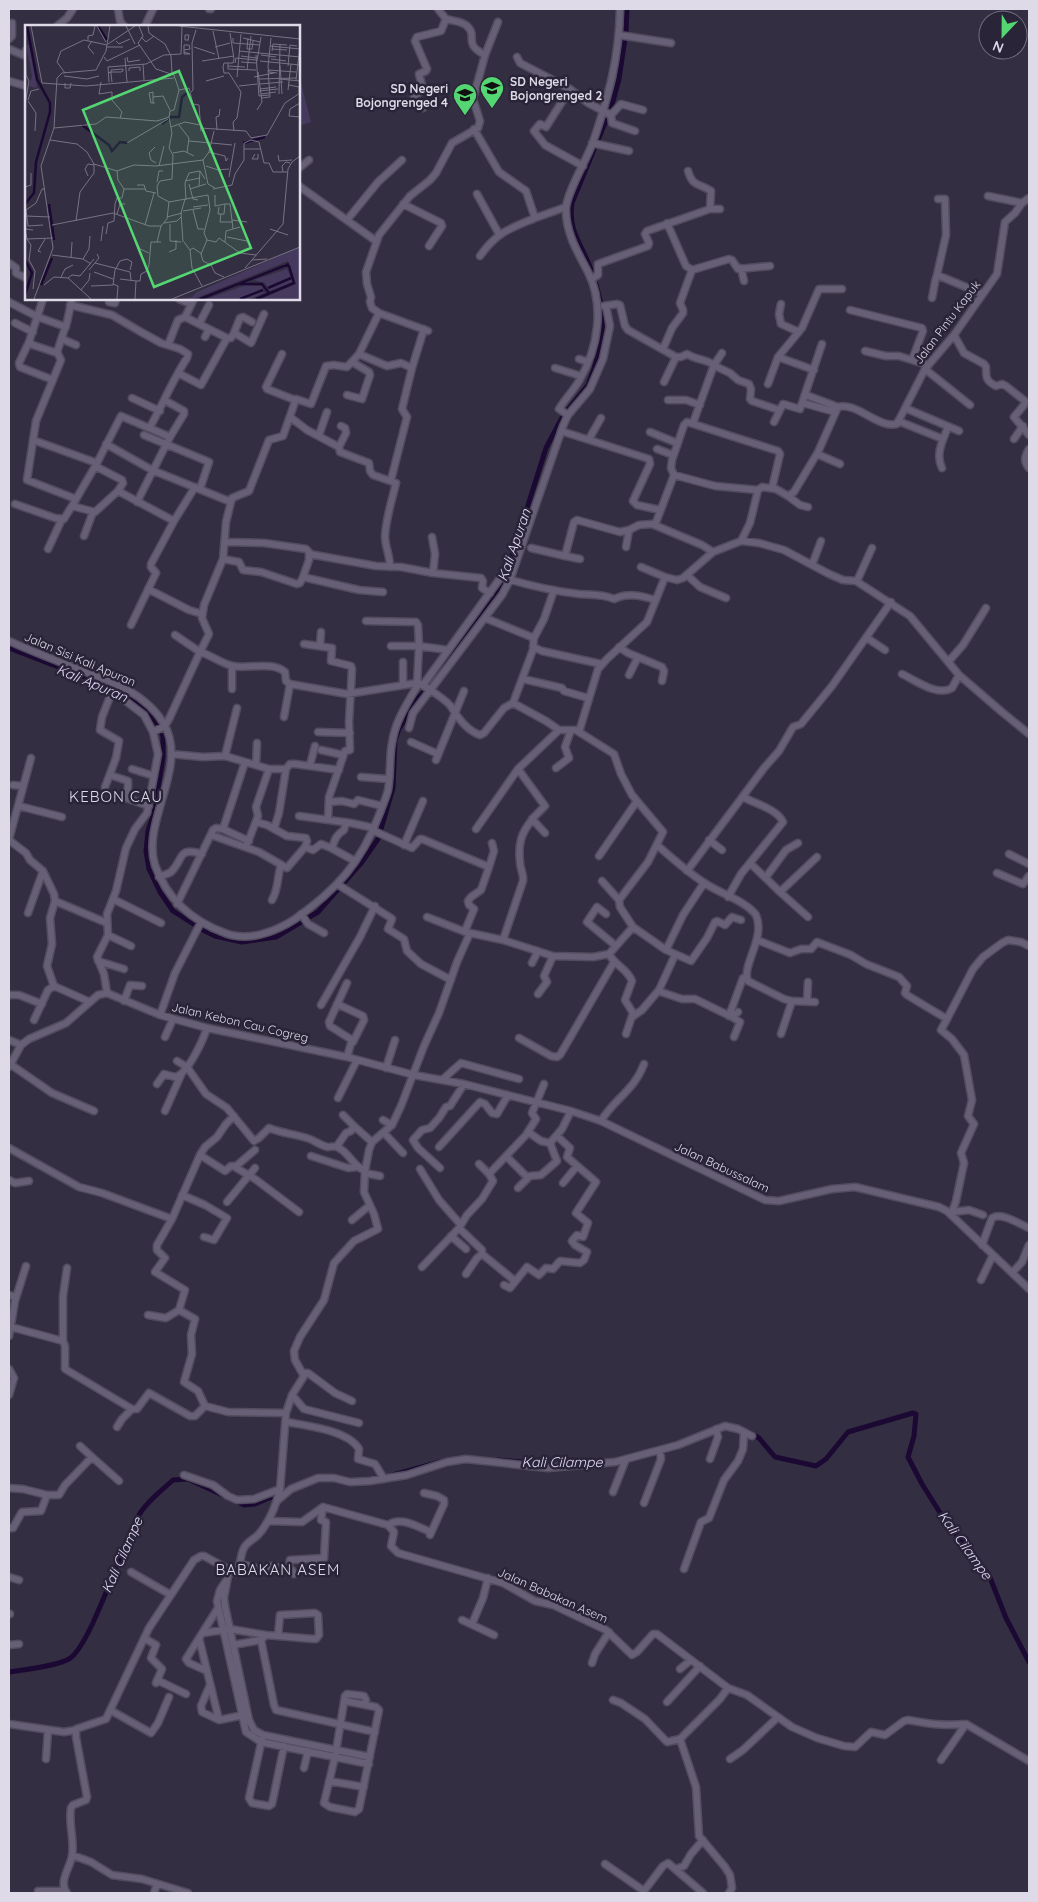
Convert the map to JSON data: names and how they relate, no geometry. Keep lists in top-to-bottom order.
{
  "streets": {
    "street": [
      "Jalan Pintu Kapuk",
      "Jalan Sisi Kali Apuran",
      "Jalan Kebon Cau Cogreg",
      "Jalan Babussalam",
      "Jalan Babakan Asem"
    ]
  },
  "crossings": [
    ["Jalan Kebon Cau Cogreg", "Jalan Babussalam"]
  ],
  "districts": ["KEBON CAU", "BABAKAN ASEM"],
  "water": ["Kali Apuran", "Kali Cilampe"],
  "places": {
    "school or university": ["SD Negeri Bojongrenged 2", "SD Negeri Bojongrenged 4"]
  },
  "north": "bottom"
}
